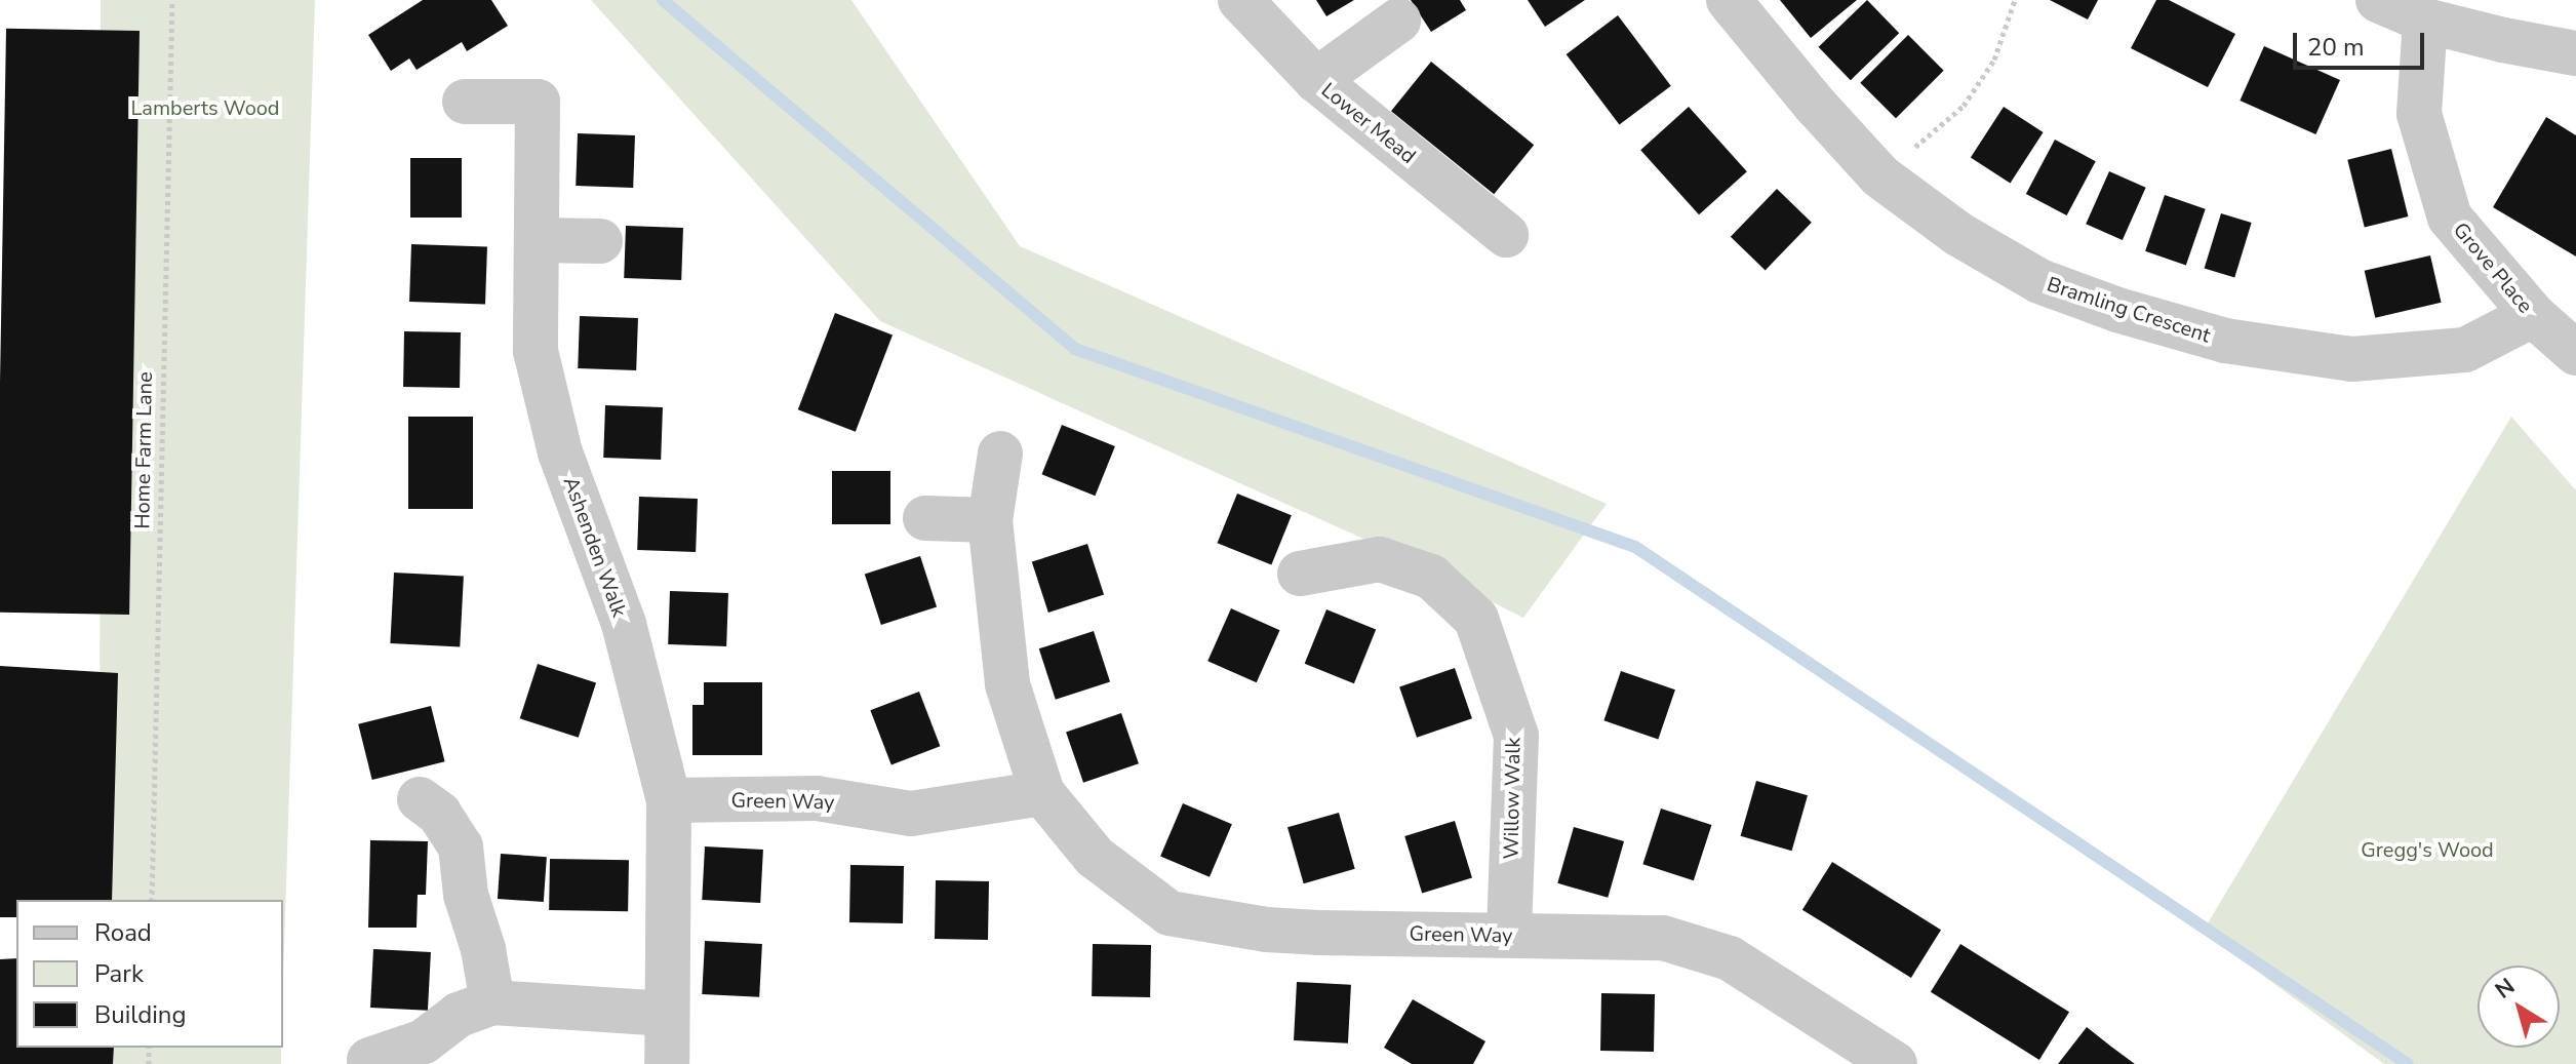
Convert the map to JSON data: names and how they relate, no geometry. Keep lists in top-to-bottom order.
{
  "streets": {
    "street": [
      "Lower Mead",
      "Grove Place",
      "Bramling Crescent",
      "Ashenden Walk",
      "Willow Walk",
      "Green Way"
    ],
    "path": ["Home Farm Lane"]
  },
  "crossings": [
    ["Grove Place", "Bramling Crescent"],
    ["Ashenden Walk", "Green Way"],
    ["Willow Walk", "Green Way"]
  ],
  "parks": ["Lamberts Wood", "Gregg's Wood"],
  "legend": ["Road", "Park", "Building"],
  "scale_bar": "20 m",
  "north": "top left"
}
